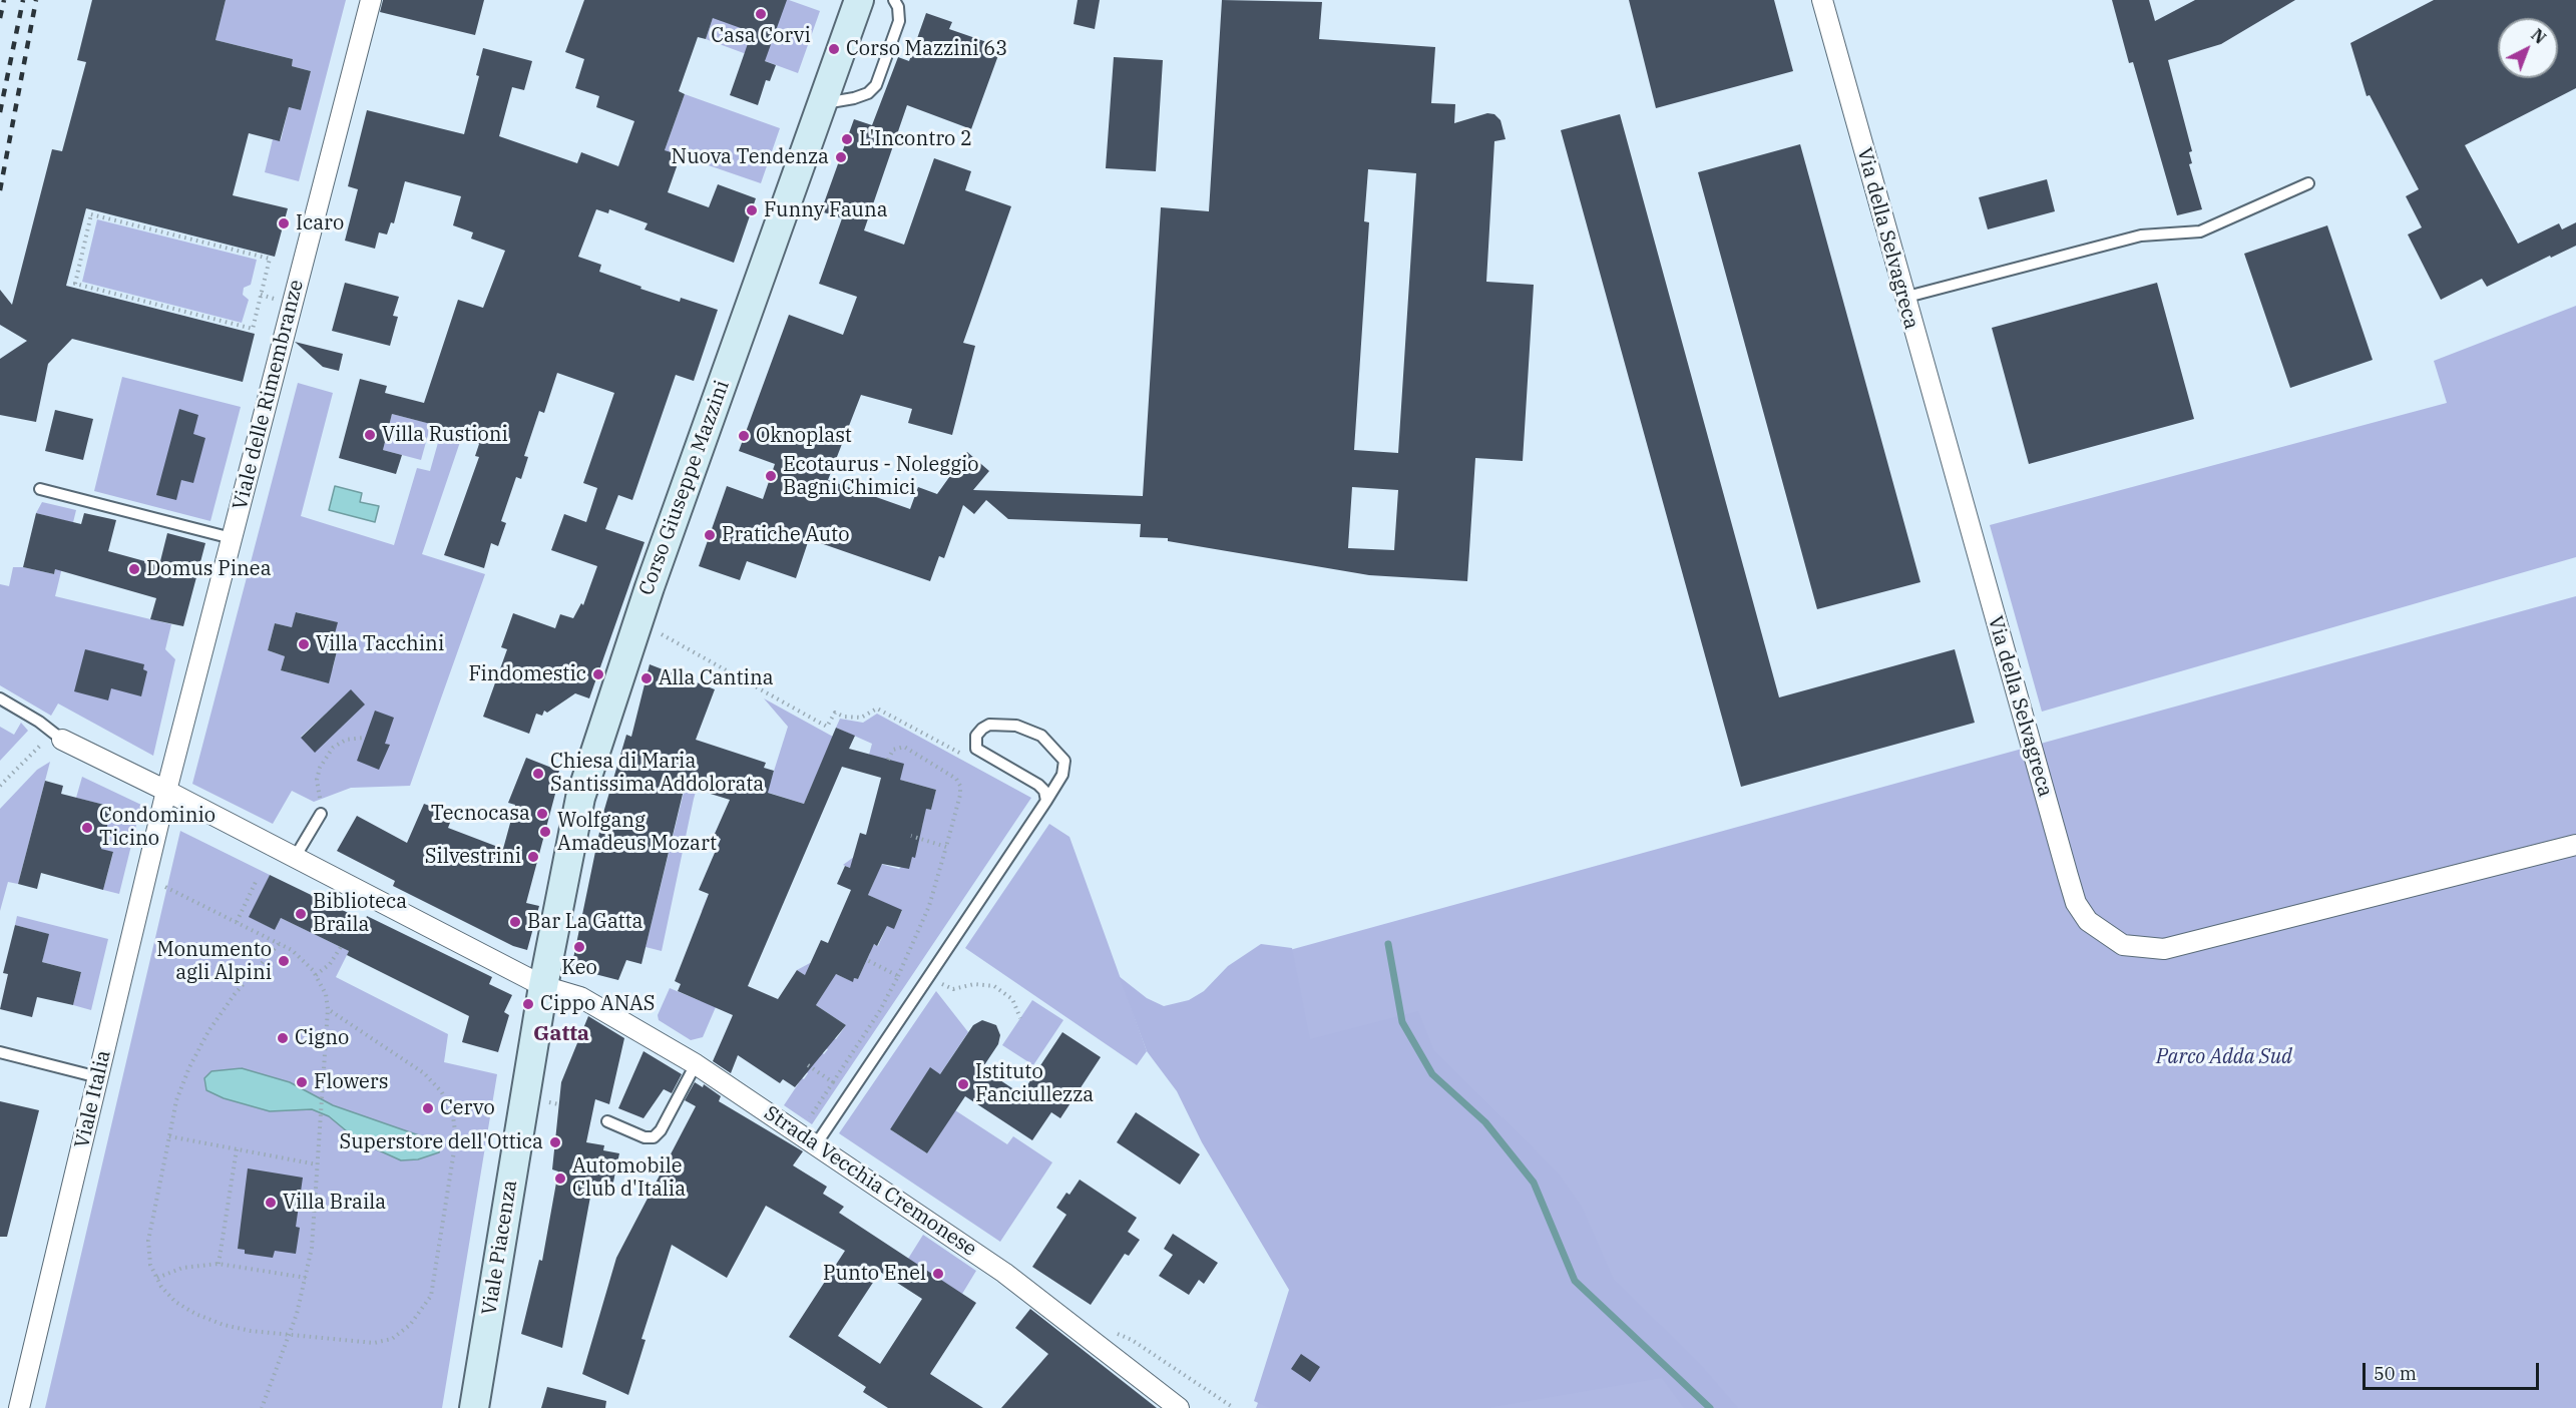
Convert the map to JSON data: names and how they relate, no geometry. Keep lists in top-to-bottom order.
{
  "streets": {
    "street": [
      "Via della Selvagreca",
      "Viale delle Rimembranze",
      "Corso Giuseppe Mazzini",
      "Viale Italia",
      "Strada Vecchia Cremonese",
      "Viale Piacenza"
    ]
  },
  "crossings": [
    ["Viale delle Rimembranze", "Viale Italia"],
    ["Viale delle Rimembranze", "Strada Vecchia Cremonese"],
    ["Corso Giuseppe Mazzini", "Strada Vecchia Cremonese"],
    ["Corso Giuseppe Mazzini", "Viale Piacenza"],
    ["Viale Italia", "Strada Vecchia Cremonese"]
  ],
  "districts": ["Gatta"],
  "parks": ["Parco Adda Sud"],
  "places": [
    "Casa Corvi",
    "Corso Mazzini 63",
    "L'Incontro 2",
    "Nuova Tendenza",
    "Funny Fauna",
    "Icaro",
    "Villa Rustioni",
    "Oknoplast",
    "Ecotaurus - Noleggio Bagni Chimici",
    "Pratiche Auto",
    "Domus Pinea",
    "Villa Tacchini",
    "Findomestic",
    "Alla Cantina",
    "Chiesa di Maria Santissima Addolorata",
    "Tecnocasa",
    "Condominio Ticino",
    "Wolfgang Amadeus Mozart",
    "Silvestrini",
    "Biblioteca Braila",
    "Bar La Gatta",
    "Keo",
    "Monumento agli Alpini",
    "Cippo ANAS",
    "Cigno",
    "Flowers",
    "Istituto Fanciullezza",
    "Cervo",
    "Superstore dell'Ottica",
    "Automobile Club d'Italia",
    "Villa Braila",
    "Punto Enel"
  ],
  "scale_bar": "50 m",
  "north": "top right"
}
